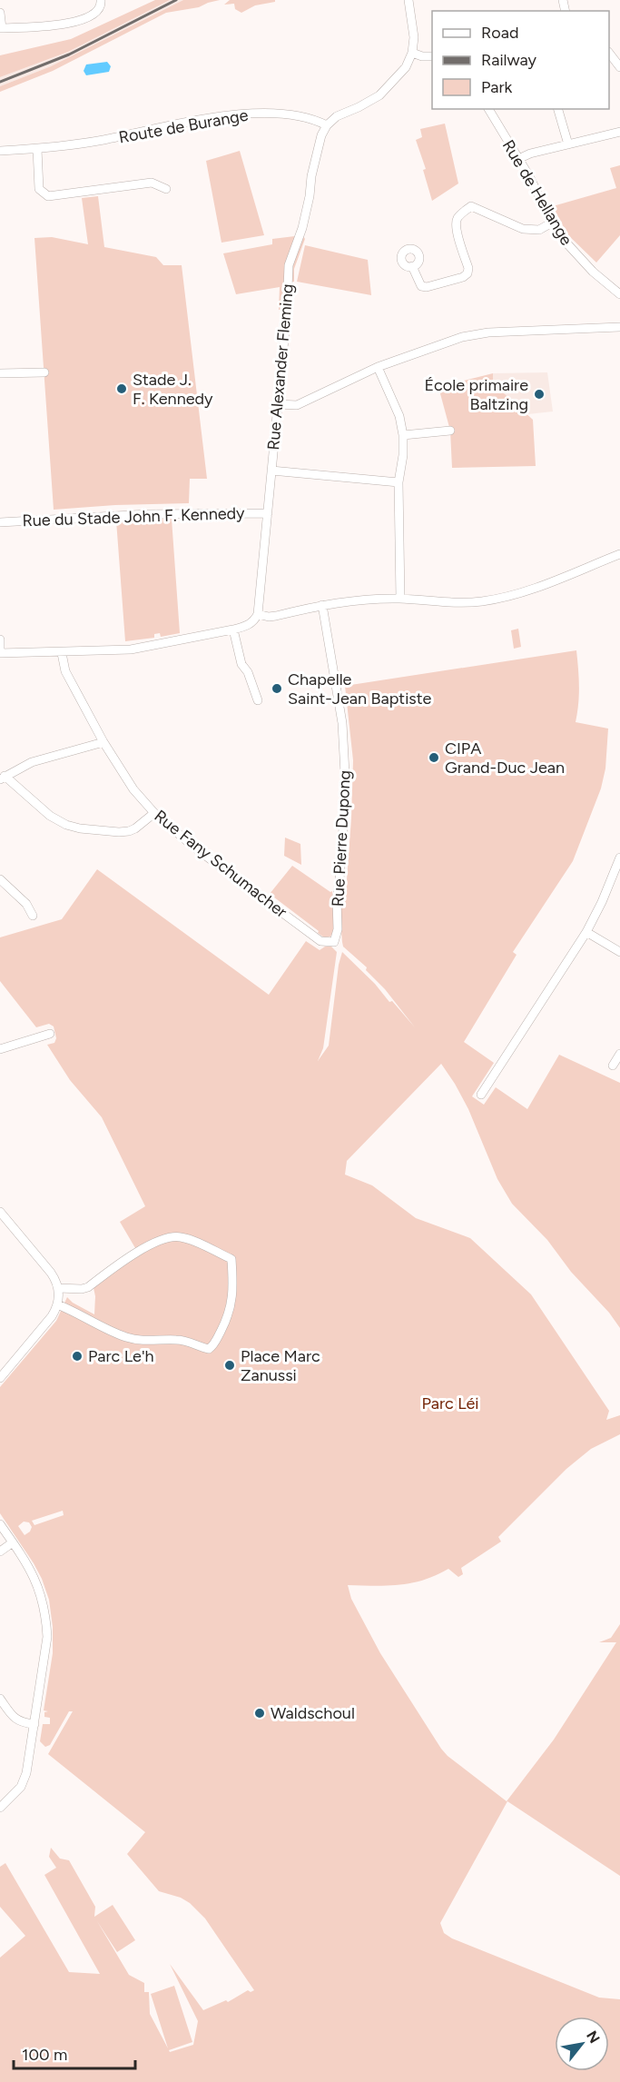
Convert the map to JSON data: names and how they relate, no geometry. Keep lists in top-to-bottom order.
{
  "streets": {
    "street": [
      "Route de Burange",
      "Rue de Hellange",
      "Rue Alexander Fleming",
      "Rue du Stade John F. Kennedy",
      "Rue Pierre Dupong",
      "Rue Fany Schumacher"
    ]
  },
  "crossings": [
    ["Route de Burange", "Rue Alexander Fleming"],
    ["Rue Alexander Fleming", "Rue du Stade John F. Kennedy"],
    ["Rue Pierre Dupong", "Rue Fany Schumacher"]
  ],
  "parks": ["Parc Léi"],
  "places": [
    "Stade J. F. Kennedy",
    "École primaire Baltzing",
    "Chapelle Saint-Jean Baptiste",
    "CIPA Grand-Duc Jean",
    "Parc Le'h",
    "Place Marc Zanussi",
    "Waldschoul"
  ],
  "legend": ["Road", "Railway", "Park"],
  "scale_bar": "100 m",
  "north": "top right"
}
